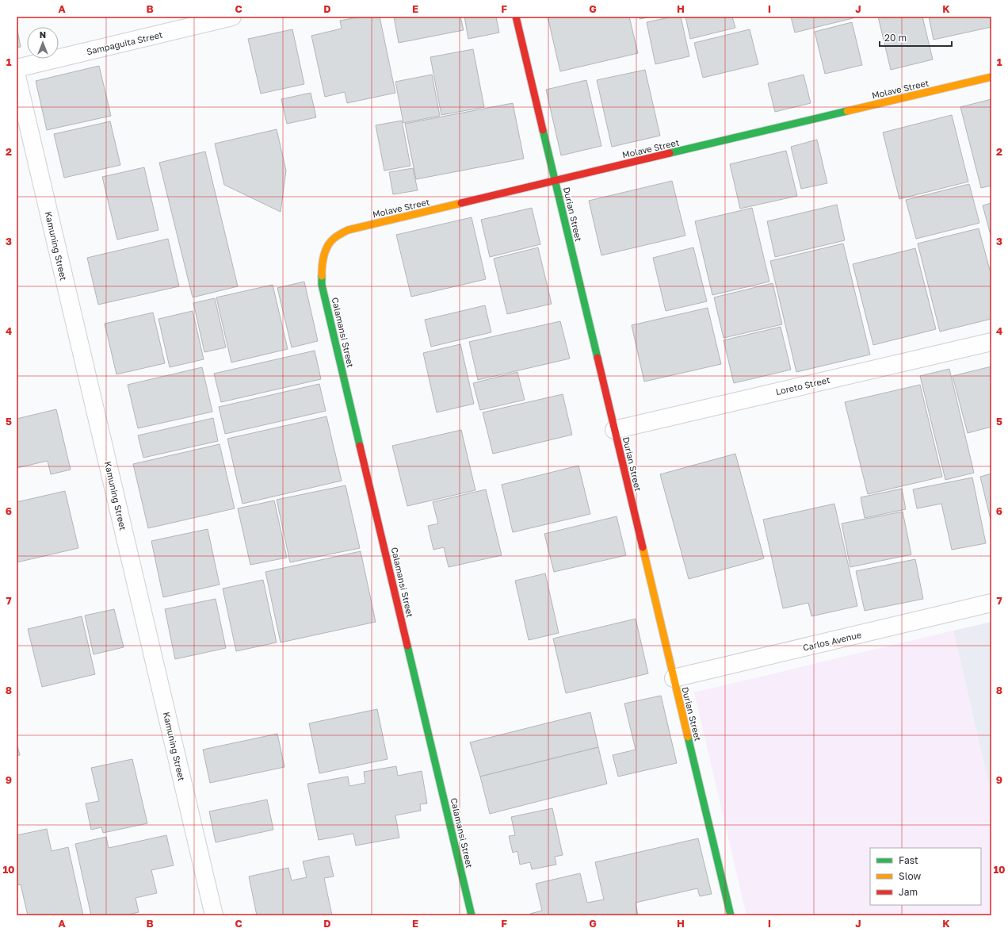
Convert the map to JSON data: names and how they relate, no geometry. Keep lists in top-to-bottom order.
{
  "streets": {
    "street": [
      "Sampaguita Street",
      "Molave Street",
      "Durian Street",
      "Kamuning Street",
      "Calamansi Street",
      "Loreto Street",
      "Carlos Avenue"
    ]
  },
  "crossings": [
    ["Molave Street", "Durian Street"],
    ["Molave Street", "Calamansi Street"],
    ["Durian Street", "Loreto Street"],
    ["Durian Street", "Carlos Avenue"]
  ],
  "legend": ["Fast", "Slow", "Jam"],
  "scale_bar": "20 m",
  "north": "top",
  "grid": {
    "columns": [
      "A",
      "B",
      "C",
      "D",
      "E",
      "F",
      "G",
      "H",
      "I",
      "J",
      "K"
    ],
    "rows": [
      "1",
      "2",
      "3",
      "4",
      "5",
      "6",
      "7",
      "8",
      "9",
      "10"
    ]
  }
}
